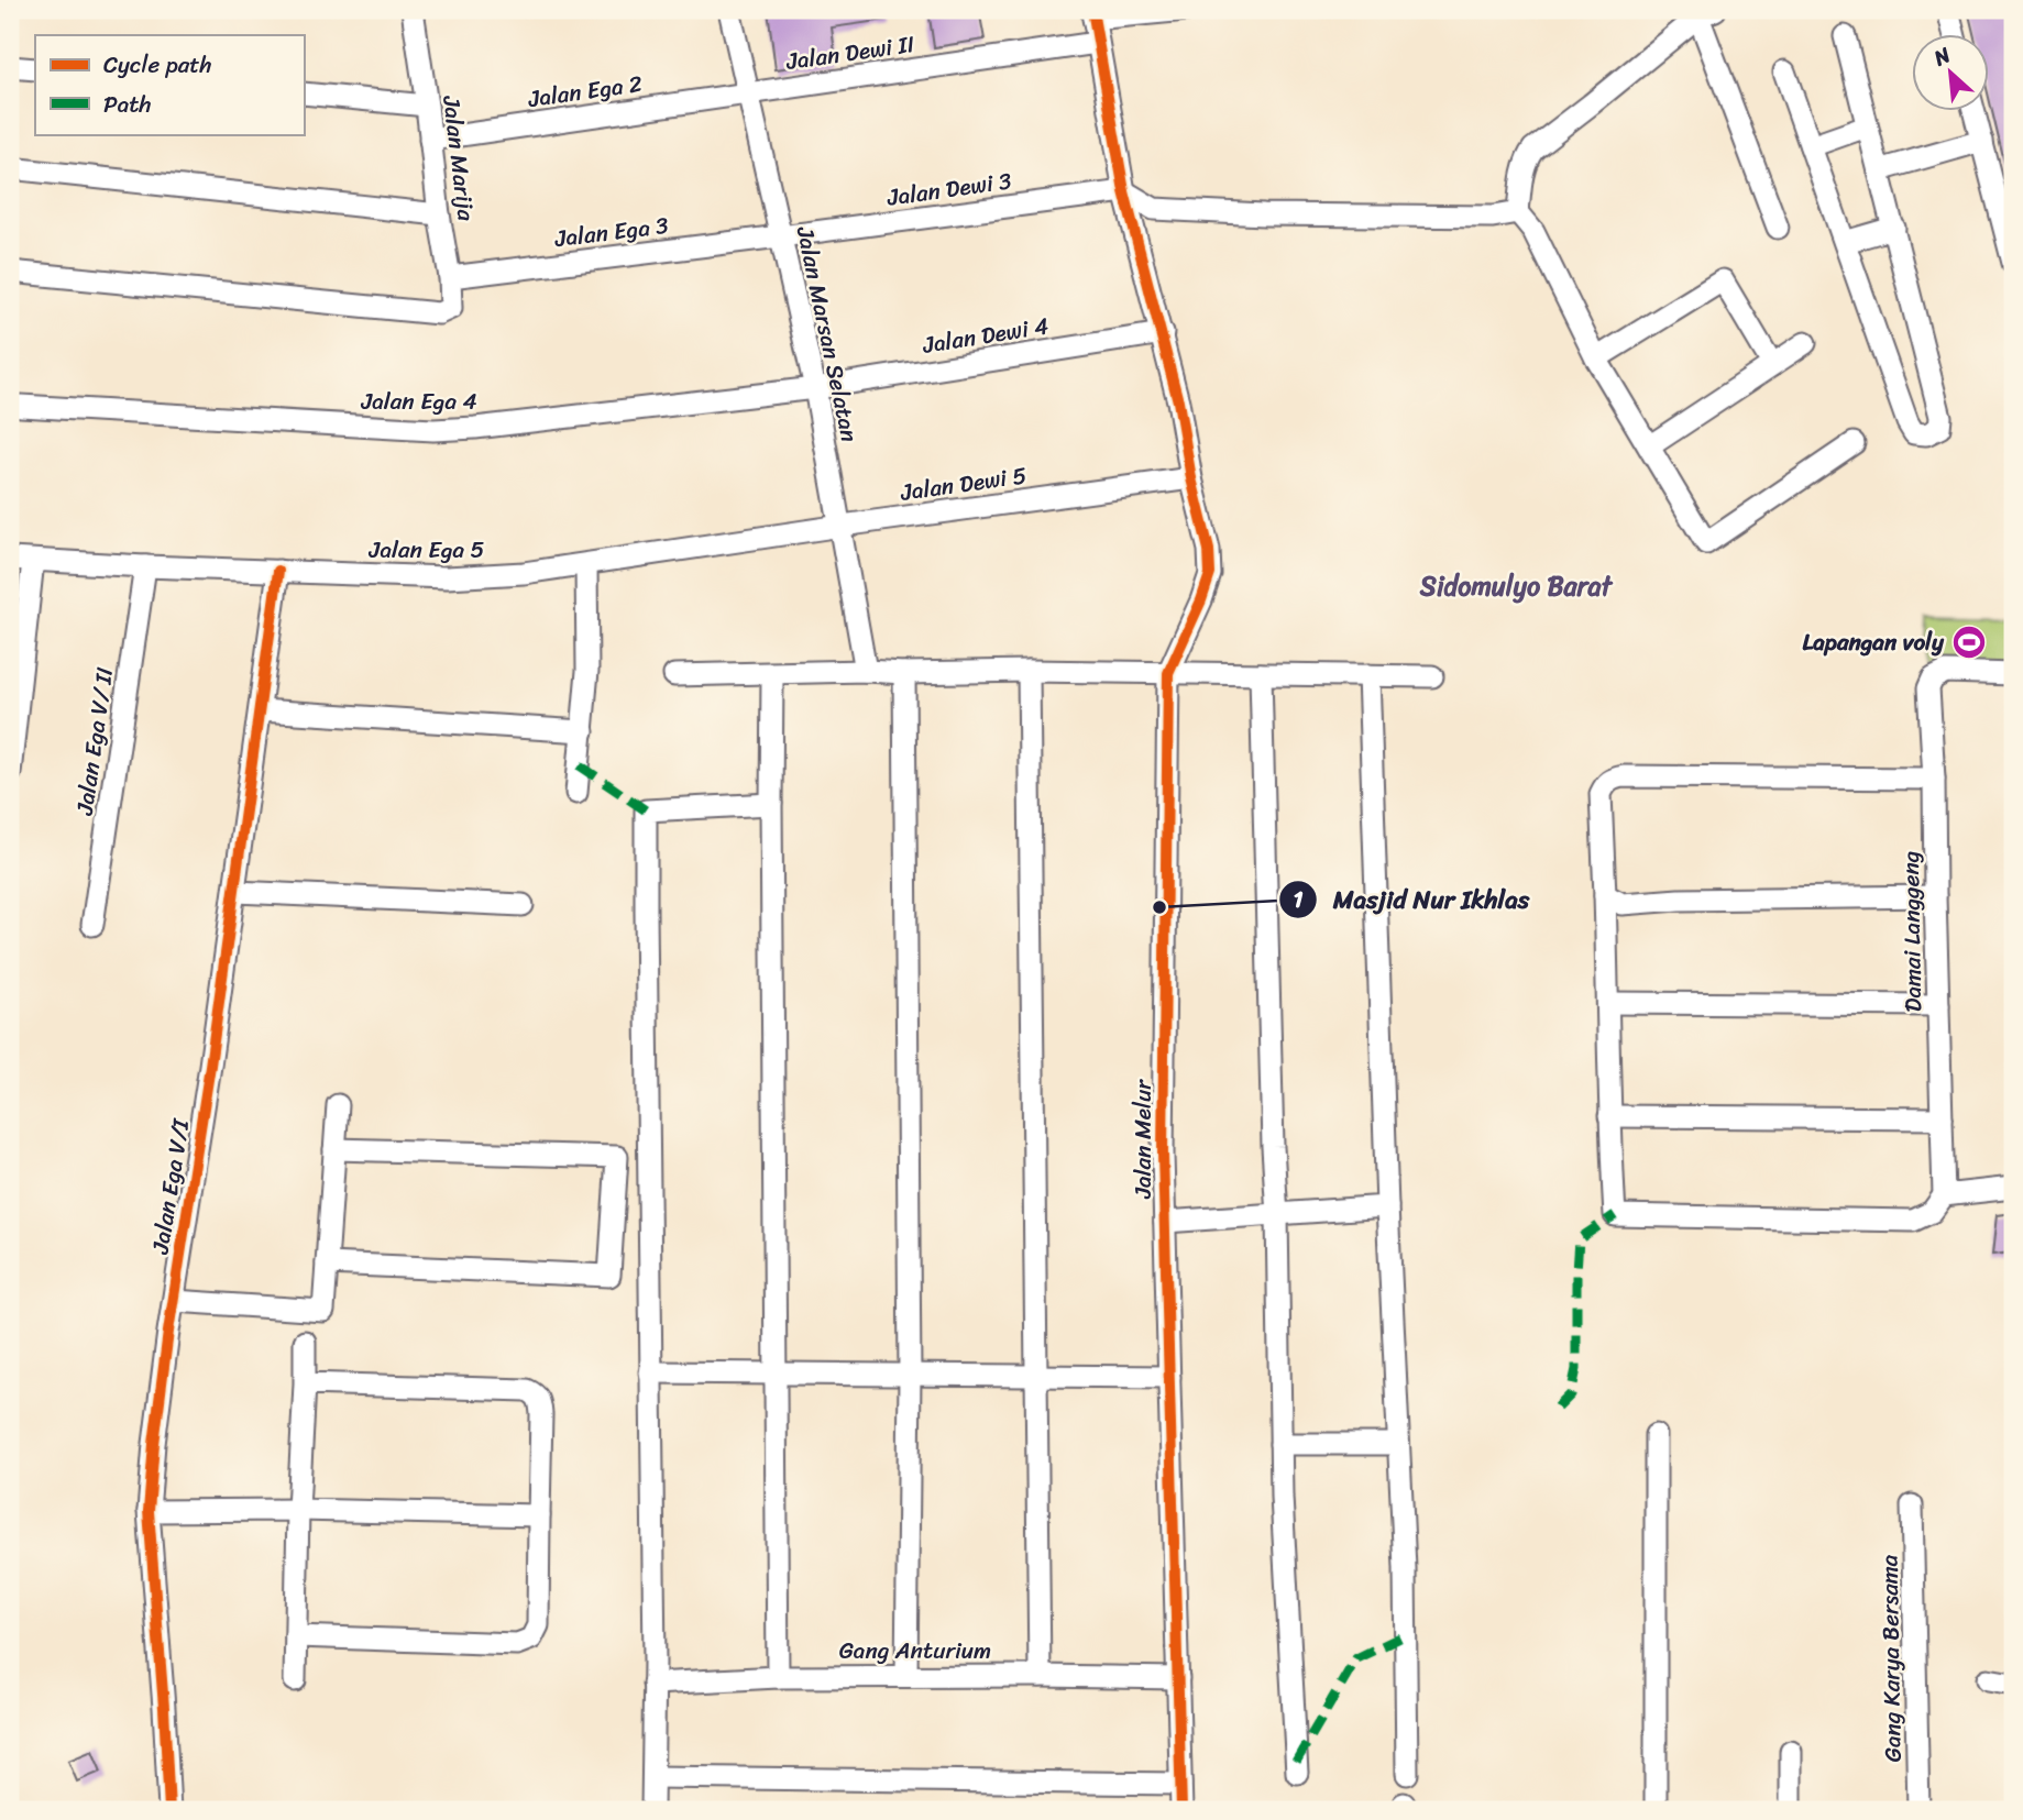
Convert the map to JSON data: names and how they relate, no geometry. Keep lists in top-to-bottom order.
{
  "streets": {
    "street": [
      "Jalan Dewi II",
      "Jalan Ega 2",
      "Jalan Marija",
      "Jalan Dewi 3",
      "Jalan Ega 3",
      "Jalan Marsan Selatan",
      "Jalan Dewi 4",
      "Jalan Ega 4",
      "Jalan Dewi 5",
      "Jalan Ega 5",
      "Jalan Ega V/ II",
      "Damai Langgeng",
      "Jalan Melur",
      "Jalan Ega V/I",
      "Gang Anturium",
      "Gang Karya Bersama"
    ]
  },
  "crossings": [
    ["Jalan Dewi II", "Jalan Ega 2"],
    ["Jalan Dewi II", "Jalan Marsan Selatan"],
    ["Jalan Dewi II", "Jalan Melur"],
    ["Jalan Ega 2", "Jalan Marija"],
    ["Jalan Ega 2", "Jalan Marsan Selatan"],
    ["Jalan Marija", "Jalan Ega 3"],
    ["Jalan Dewi 3", "Jalan Ega 3"],
    ["Jalan Dewi 3", "Jalan Marsan Selatan"],
    ["Jalan Dewi 3", "Jalan Melur"],
    ["Jalan Ega 3", "Jalan Marsan Selatan"],
    ["Jalan Marsan Selatan", "Jalan Dewi 4"],
    ["Jalan Marsan Selatan", "Jalan Ega 4"],
    ["Jalan Marsan Selatan", "Jalan Dewi 5"],
    ["Jalan Marsan Selatan", "Jalan Ega 5"],
    ["Jalan Dewi 4", "Jalan Ega 4"],
    ["Jalan Dewi 4", "Jalan Melur"],
    ["Jalan Dewi 5", "Jalan Ega 5"],
    ["Jalan Dewi 5", "Jalan Melur"],
    ["Jalan Ega 5", "Jalan Ega V/ II"],
    ["Jalan Ega 5", "Jalan Ega V/I"],
    ["Jalan Melur", "Gang Anturium"]
  ],
  "districts": ["Sidomulyo Barat"],
  "places": {
    "sports": ["Lapangan voly"],
    "other": ["Masjid Nur Ikhlas"]
  },
  "legend": ["Cycle path", "Path"],
  "north": "top left"
}
